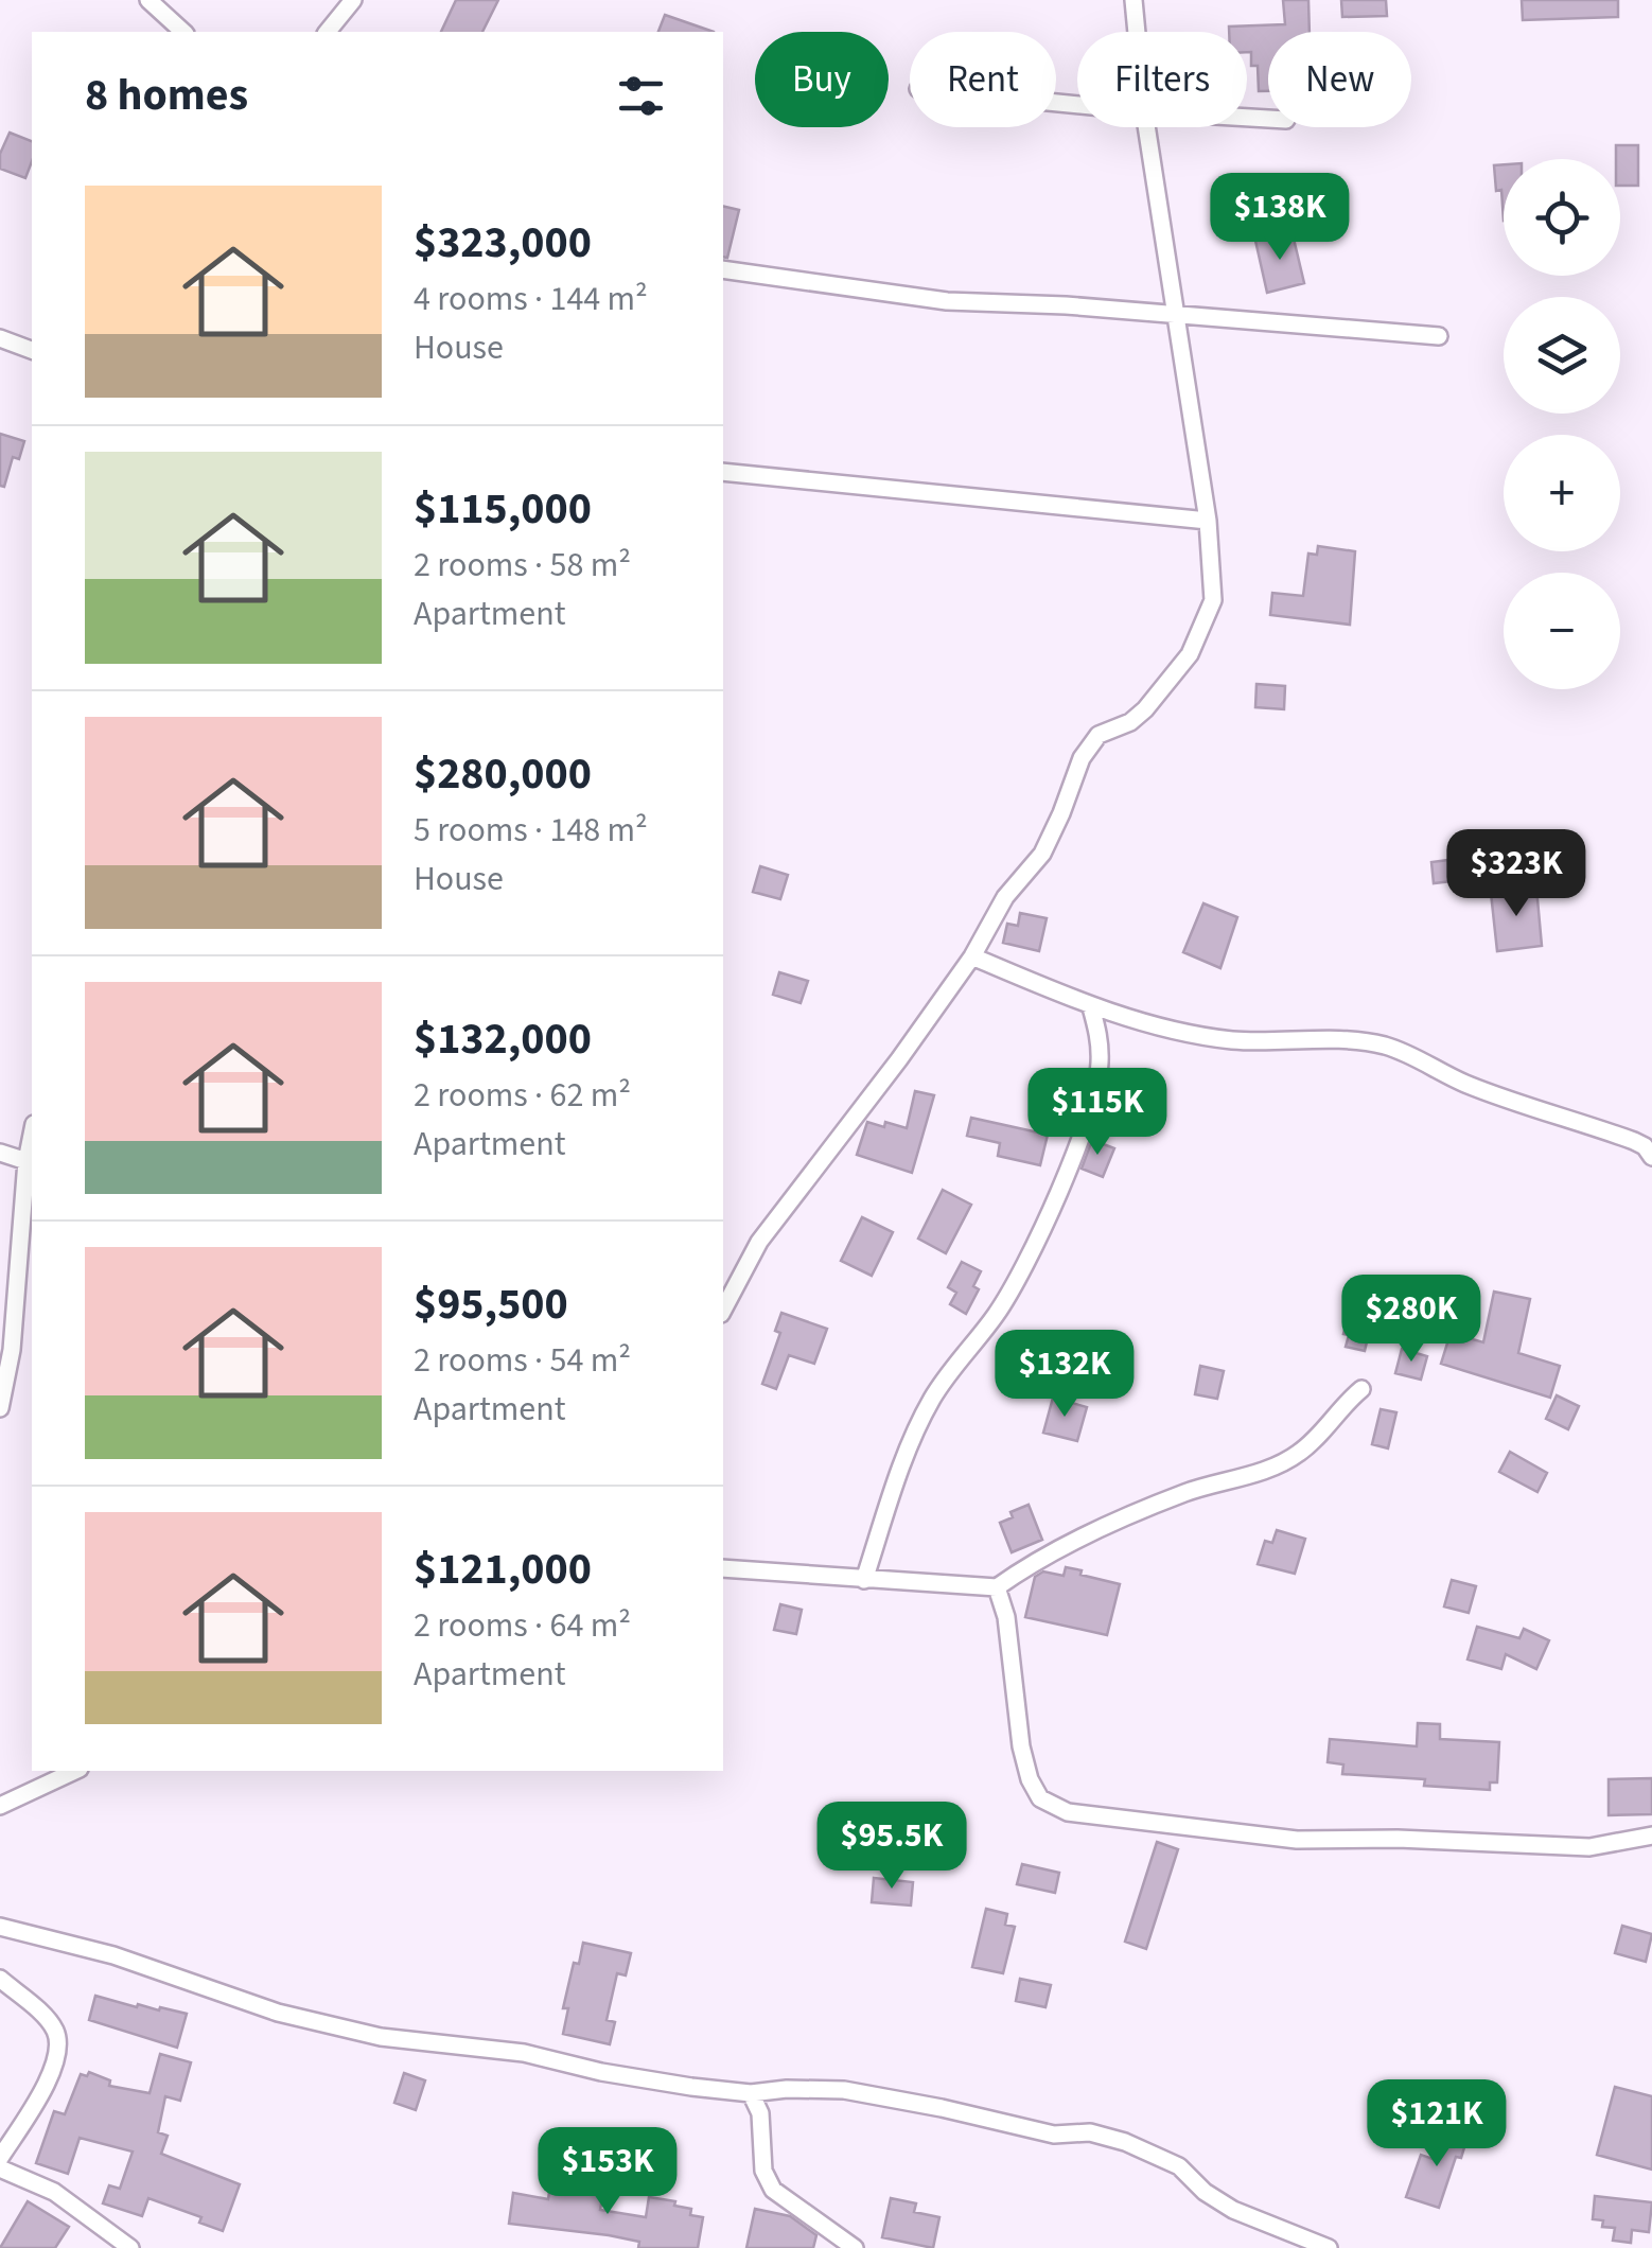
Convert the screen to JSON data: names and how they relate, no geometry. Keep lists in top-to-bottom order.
{
  "page": {
    "chip": [
      "Buy",
      "Rent",
      "Filters",
      "New"
    ],
    "heading": "8 homes",
    "map_buttons": ["+", "−"],
    "list": [
      {
        "name": "$323,000",
        "note": "4 rooms · 144 m² · House"
      },
      {
        "name": "$115,000",
        "note": "2 rooms · 58 m² · Apartment"
      },
      {
        "name": "$280,000",
        "note": "5 rooms · 148 m² · House"
      },
      {
        "name": "$132,000",
        "note": "2 rooms · 62 m² · Apartment"
      },
      {
        "name": "$95,500",
        "note": "2 rooms · 54 m² · Apartment"
      },
      {
        "name": "$121,000",
        "note": "2 rooms · 64 m² · Apartment"
      }
    ],
    "price": [
      "$138K",
      "$323K",
      "$115K",
      "$280K",
      "$132K",
      "$95.5K",
      "$121K",
      "$153K"
    ]
  }
}
